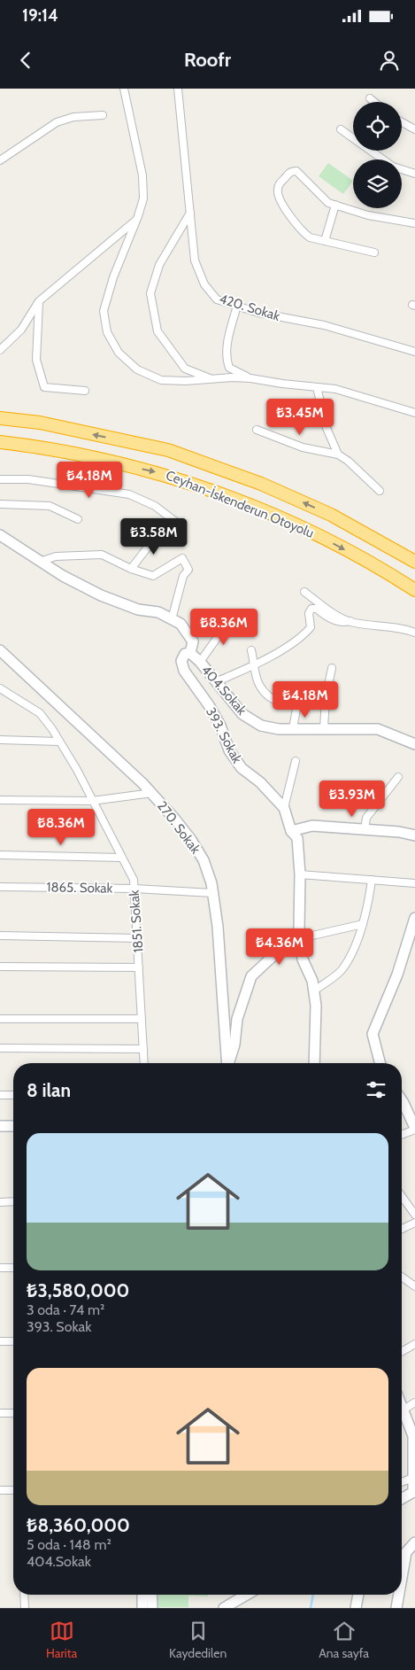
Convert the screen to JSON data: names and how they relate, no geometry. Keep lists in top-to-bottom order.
{
  "streets": {
    "highway": ["Ceyhan-İskenderun Otoyolu"],
    "street": [
      "420. Sokak",
      "404.Sokak",
      "393. Sokak",
      "270. Sokak",
      "1865. Sokak",
      "1851. Sokak"
    ]
  },
  "crossings": [
    ["404.Sokak", "393. Sokak"],
    ["270. Sokak", "1865. Sokak"],
    ["1865. Sokak", "1851. Sokak"]
  ],
  "page": {
    "status": "19:14",
    "header": "Roofr",
    "price": [
      "₺3.45M",
      "₺4.18M",
      "₺3.58M",
      "₺8.36M",
      "₺4.18M",
      "₺3.93M",
      "₺8.36M",
      "₺4.36M"
    ],
    "heading": "8 ilan",
    "list": [
      {
        "name": "₺3,580,000",
        "note": "3 oda · 74 m² · 393. Sokak"
      },
      {
        "name": "₺8,360,000",
        "note": "5 oda · 148 m² · 404.Sokak"
      }
    ],
    "tabs": ["Harita", "Kaydedilen", "Ana sayfa"]
  }
}
